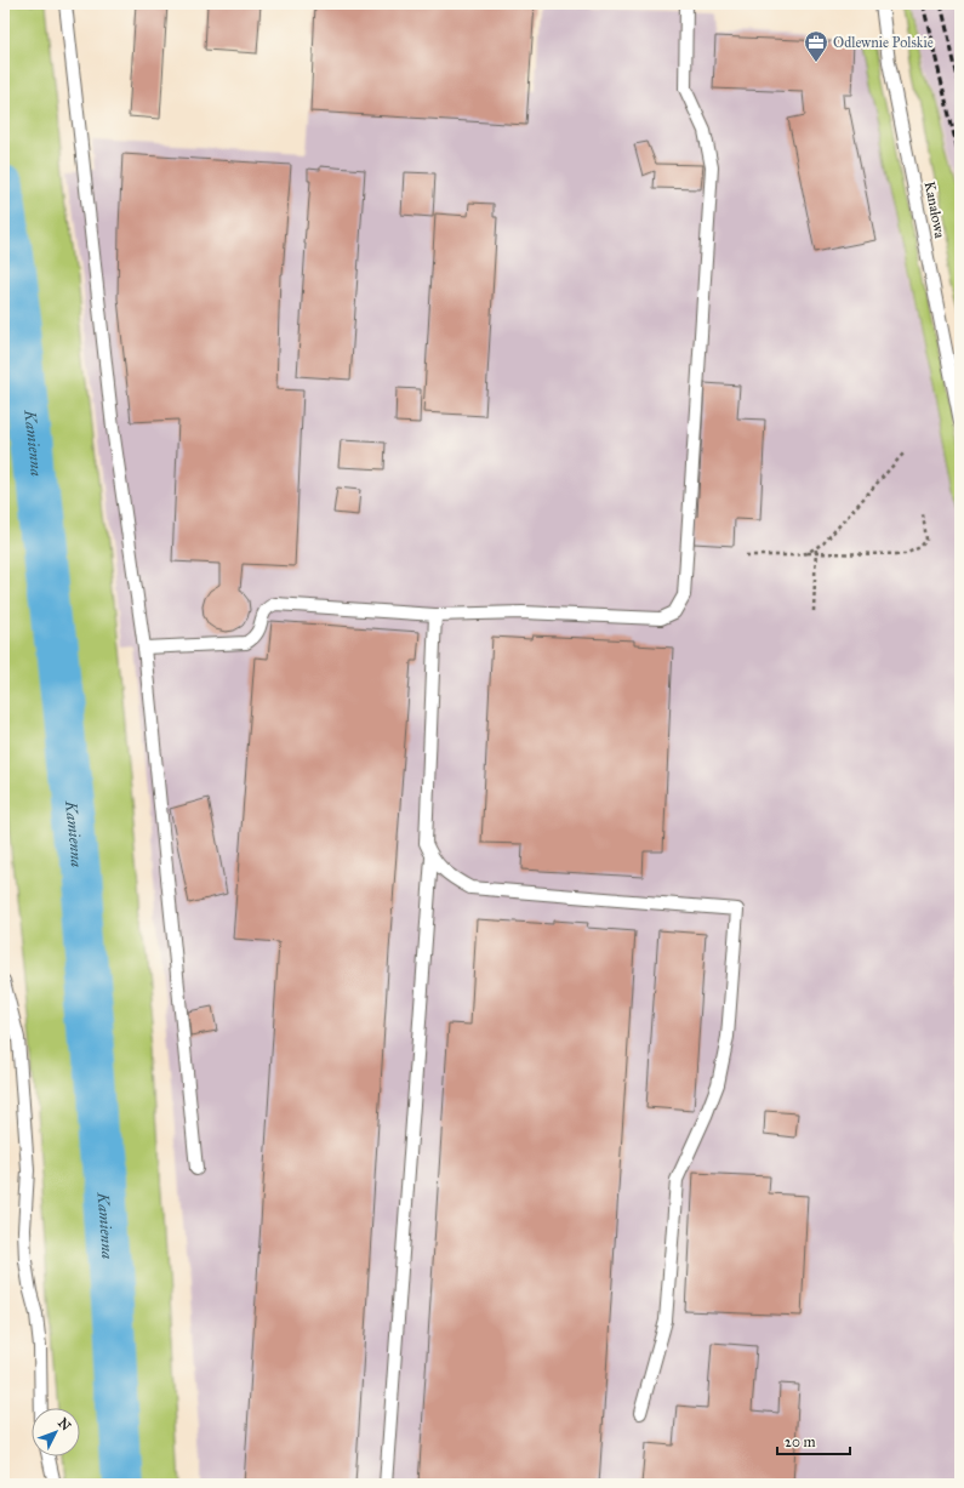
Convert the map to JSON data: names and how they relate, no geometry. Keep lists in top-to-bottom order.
{
  "streets": {
    "lane": ["Kanałowa"]
  },
  "water": ["Kamienna"],
  "places": {
    "office": ["Odlewnie Polskie"]
  },
  "scale_bar": "20 m",
  "north": "top right"
}
